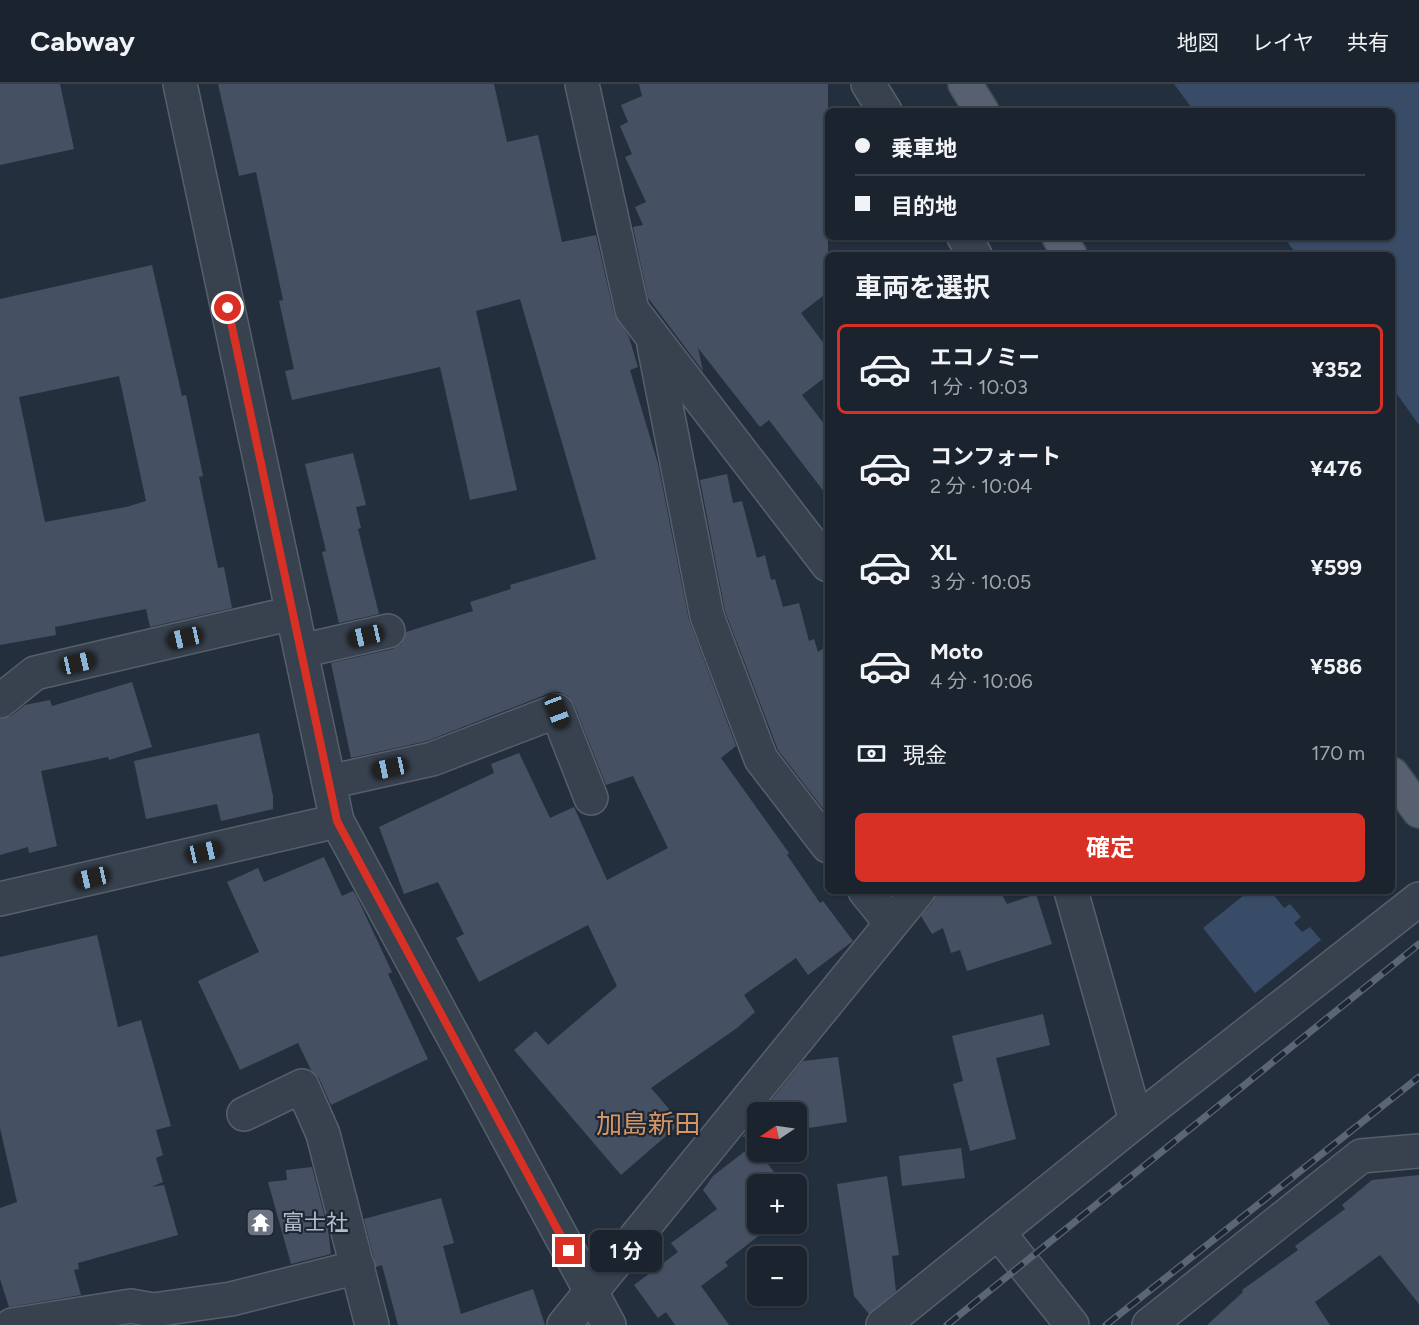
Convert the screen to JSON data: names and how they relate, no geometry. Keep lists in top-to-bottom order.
{
  "districts": ["加島新田"],
  "places": {
    "temple": ["富士社"]
  },
  "north": "left",
  "page": {
    "header": "Cabway",
    "nav": ["地図", "レイヤ", "共有"],
    "banner": ["乗車地", "目的地"],
    "heading": "車両を選択",
    "list": [
      {
        "name": "エコノミー",
        "note": "1 分 · 10:03",
        "value": "¥352"
      },
      {
        "name": "コンフォート",
        "note": "2 分 · 10:04",
        "value": "¥476"
      },
      {
        "name": "XL",
        "note": "3 分 · 10:05",
        "value": "¥599"
      },
      {
        "name": "Moto",
        "note": "4 分 · 10:06",
        "value": "¥586"
      }
    ],
    "pay": ["現金", "170 m"],
    "buttons": "確定",
    "map_buttons": ["+", "−"],
    "bubble": "1 分"
  }
}
